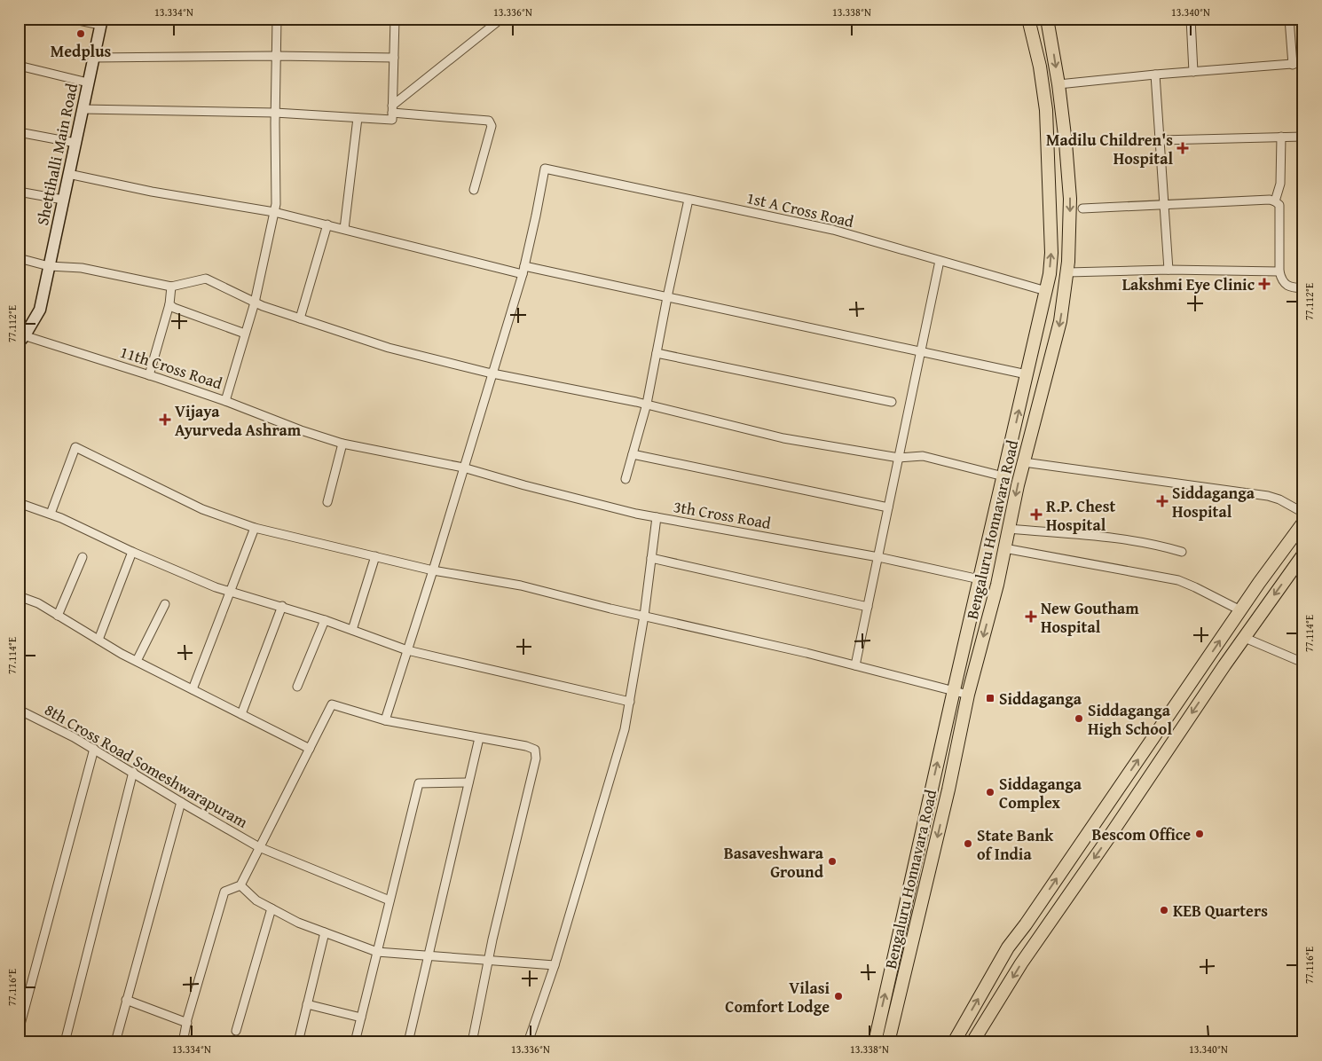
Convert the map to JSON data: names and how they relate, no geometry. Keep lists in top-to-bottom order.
{
  "streets": {
    "main road": ["Bengaluru Honnavara Road"],
    "street": [
      "Shettihalli Main Road",
      "1st A Cross Road",
      "11th Cross Road",
      "3th Cross Road",
      "8th Cross Road Someshwarapuram"
    ]
  },
  "crossings": [
    ["Shettihalli Main Road", "11th Cross Road"],
    ["1st A Cross Road", "Bengaluru Honnavara Road"],
    ["11th Cross Road", "3th Cross Road"],
    ["3th Cross Road", "Bengaluru Honnavara Road"]
  ],
  "places": {
    "other": [
      "Medplus",
      "Siddaganga High School",
      "Siddaganga Complex",
      "Bescom Office",
      "State Bank of India",
      "Basaveshwara Ground",
      "KEB Quarters",
      "Vilasi Comfort Lodge"
    ],
    "health": [
      "Madilu Children's Hospital",
      "Lakshmi Eye Clinic",
      "Vijaya Ayurveda Ashram",
      "Siddaganga Hospital",
      "R.P. Chest Hospital",
      "New Goutham Hospital"
    ],
    "transit": ["Siddaganga"]
  },
  "coordinates": [
    "13.334°N",
    "13.336°N",
    "13.338°N",
    "13.340°N",
    "77.112°E",
    "77.114°E",
    "77.116°E"
  ]
}
